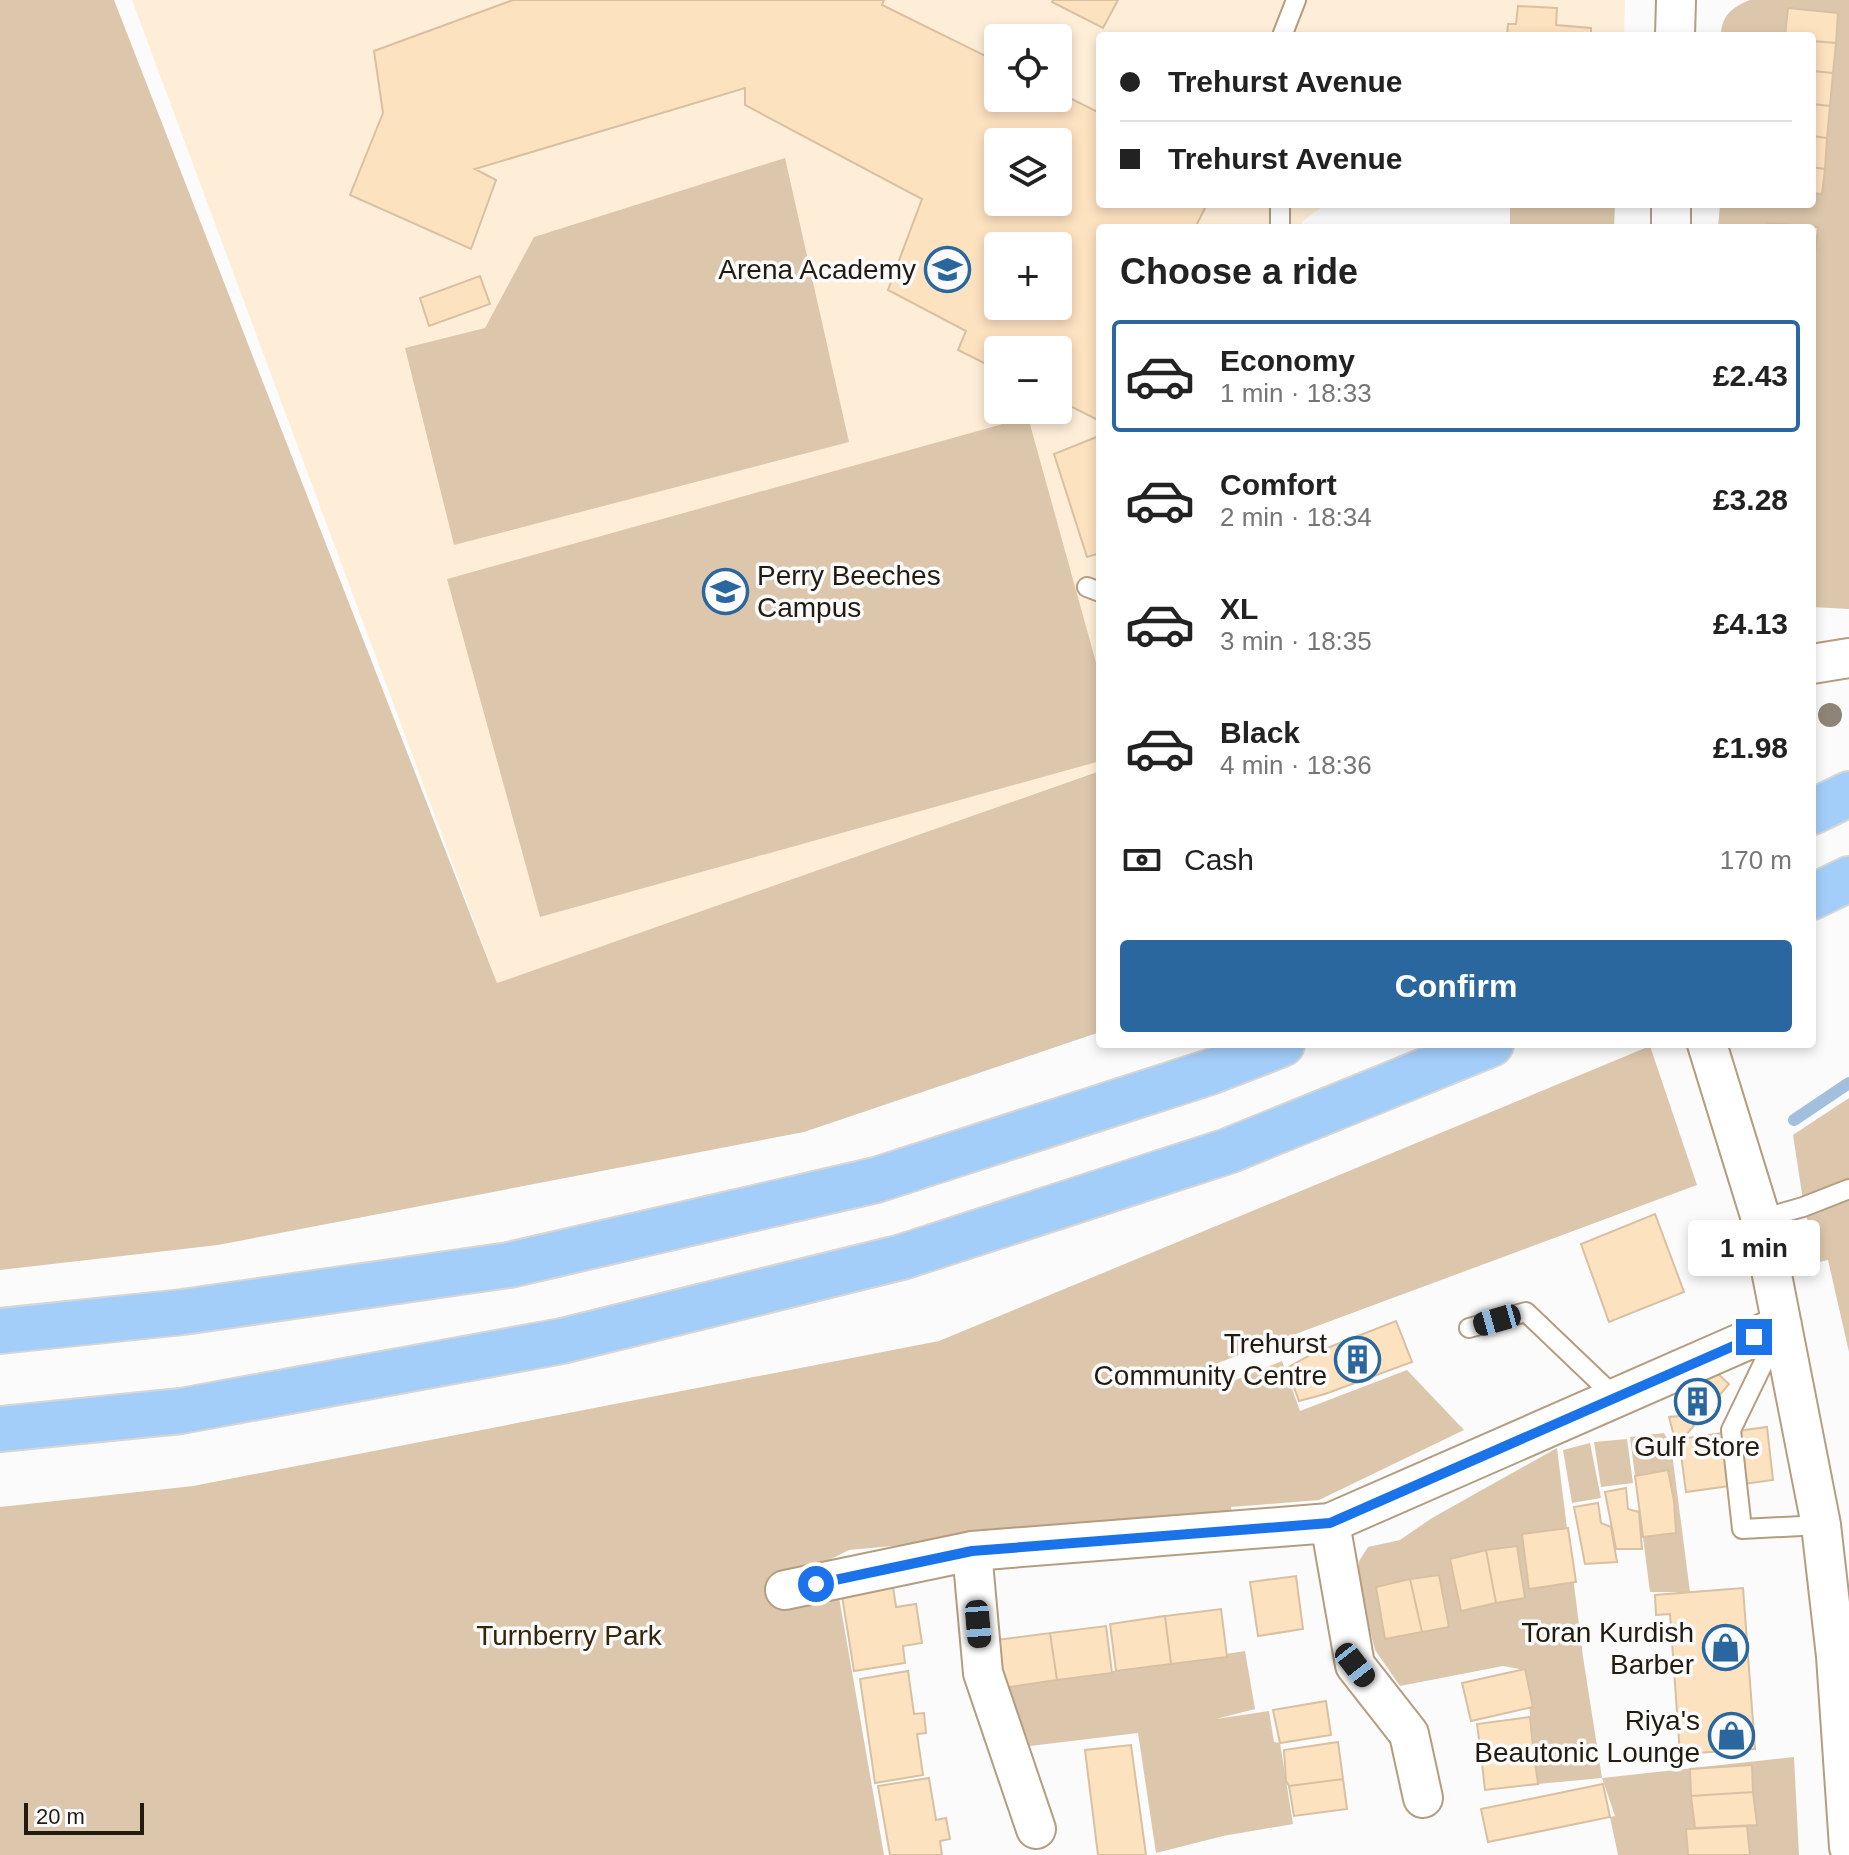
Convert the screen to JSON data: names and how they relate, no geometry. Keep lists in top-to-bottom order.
{
  "parks": ["Turnberry Park"],
  "places": {
    "school or university": ["Arena Academy", "Perry Beeches Campus"],
    "building": ["Trehurst Community Centre", "Gulf Store"],
    "shop": ["Toran Kurdish Barber", "Riya's Beautonic Lounge"]
  },
  "scale_bar": "20 m",
  "page": {
    "map_buttons": ["+", "−"],
    "banner": ["Trehurst Avenue", "Trehurst Avenue"],
    "heading": "Choose a ride",
    "list": [
      {
        "name": "Economy",
        "note": "1 min · 18:33",
        "value": "£2.43"
      },
      {
        "name": "Comfort",
        "note": "2 min · 18:34",
        "value": "£3.28"
      },
      {
        "name": "XL",
        "note": "3 min · 18:35",
        "value": "£4.13"
      },
      {
        "name": "Black",
        "note": "4 min · 18:36",
        "value": "£1.98"
      }
    ],
    "pay": ["Cash", "170 m"],
    "buttons": "Confirm",
    "bubble": "1 min",
    "scale": "20 m"
  }
}
